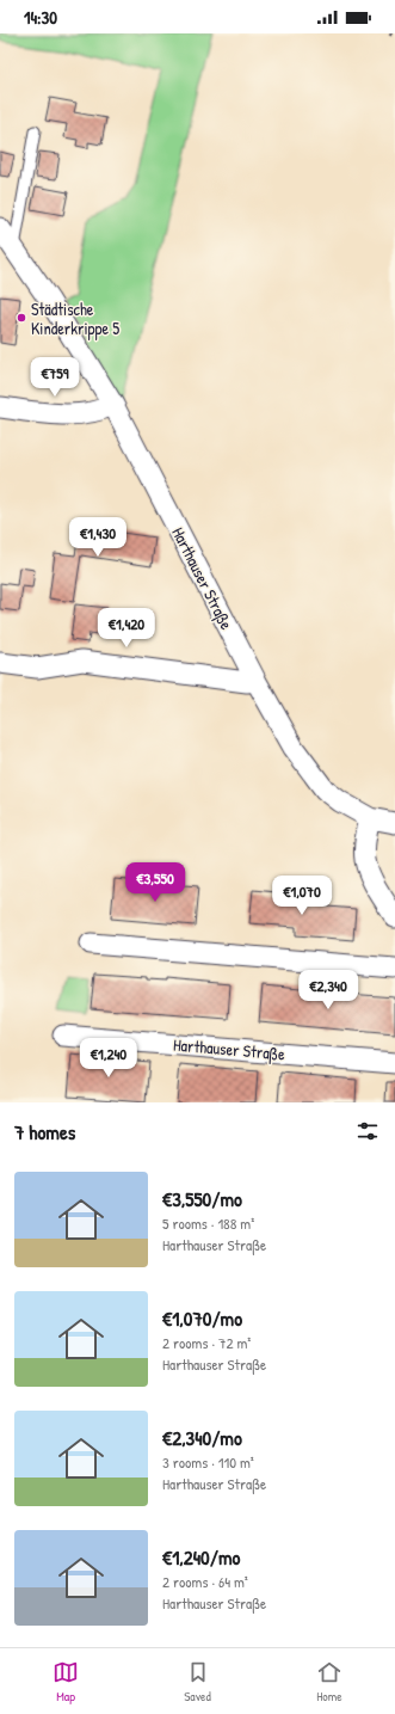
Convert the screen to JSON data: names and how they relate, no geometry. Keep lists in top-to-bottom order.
{
  "streets": {
    "street": ["Harthauser Straße"]
  },
  "places": ["Städtische Kinderkrippe 5"],
  "page": {
    "status": "14:30",
    "price": [
      "€759",
      "€1,430",
      "€1,420",
      "€3,550",
      "€1,070",
      "€2,340",
      "€1,240"
    ],
    "heading": "7 homes",
    "list": [
      {
        "name": "€3,550/mo",
        "note": "5 rooms · 188 m² · Harthauser Straße"
      },
      {
        "name": "€1,070/mo",
        "note": "2 rooms · 72 m² · Harthauser Straße"
      },
      {
        "name": "€2,340/mo",
        "note": "3 rooms · 110 m² · Harthauser Straße"
      },
      {
        "name": "€1,240/mo",
        "note": "2 rooms · 64 m² · Harthauser Straße"
      }
    ],
    "tabs": ["Map", "Saved", "Home"]
  }
}
